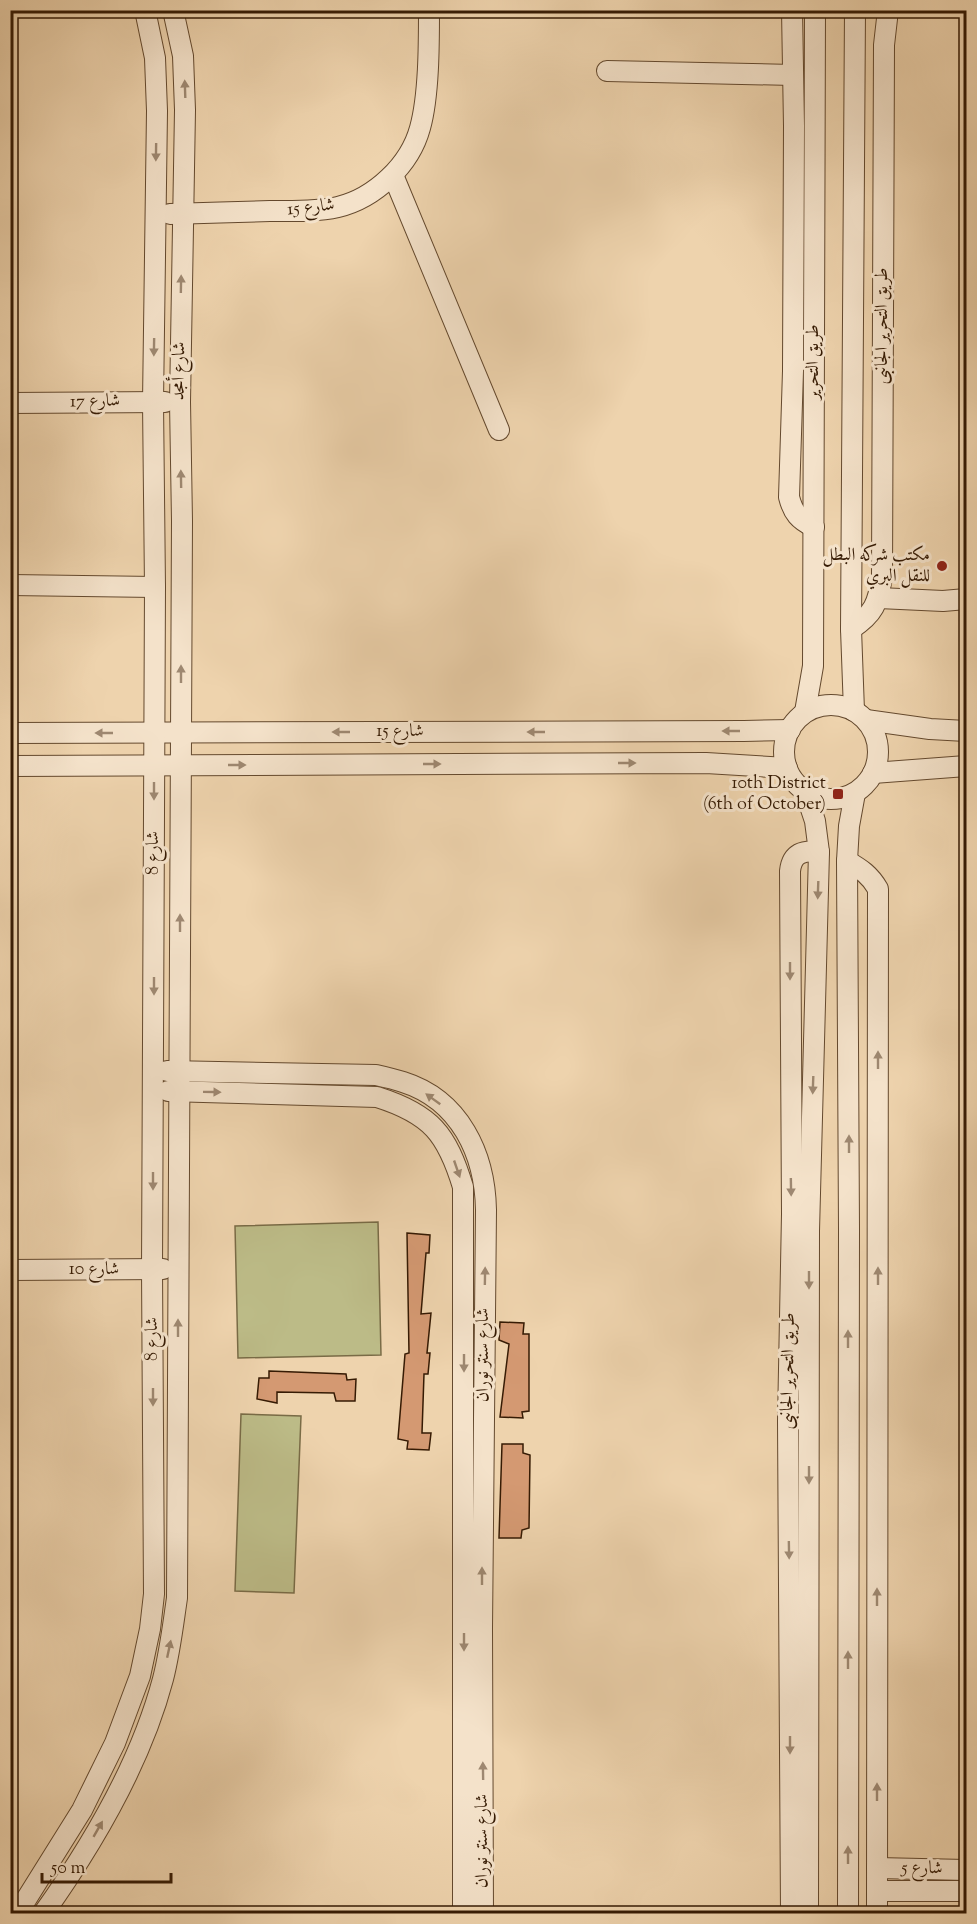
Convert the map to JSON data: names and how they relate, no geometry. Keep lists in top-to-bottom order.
{
  "streets": {
    "street": [
      "شارع 15",
      "طريق التحرير الجانبى",
      "طريق التحرير",
      "شارع أمجد",
      "شارع 17",
      "شارع 8",
      "شارع 10",
      "شارع سنتر نوران",
      "شارع 5"
    ]
  },
  "crossings": [
    ["شارع 15", "طريق التحرير"],
    ["شارع 15", "شارع أمجد"],
    ["شارع 15", "شارع 8"],
    ["شارع أمجد", "شارع 17"],
    ["شارع أمجد", "شارع 8"],
    ["شارع 8", "شارع 10"],
    ["شارع 8", "شارع سنتر نوران"]
  ],
  "places": {
    "other": ["مكتب شركه البطل للنقل البري"],
    "transit": ["10th District (6th of October)"]
  },
  "scale_bar": "50 m"
}
